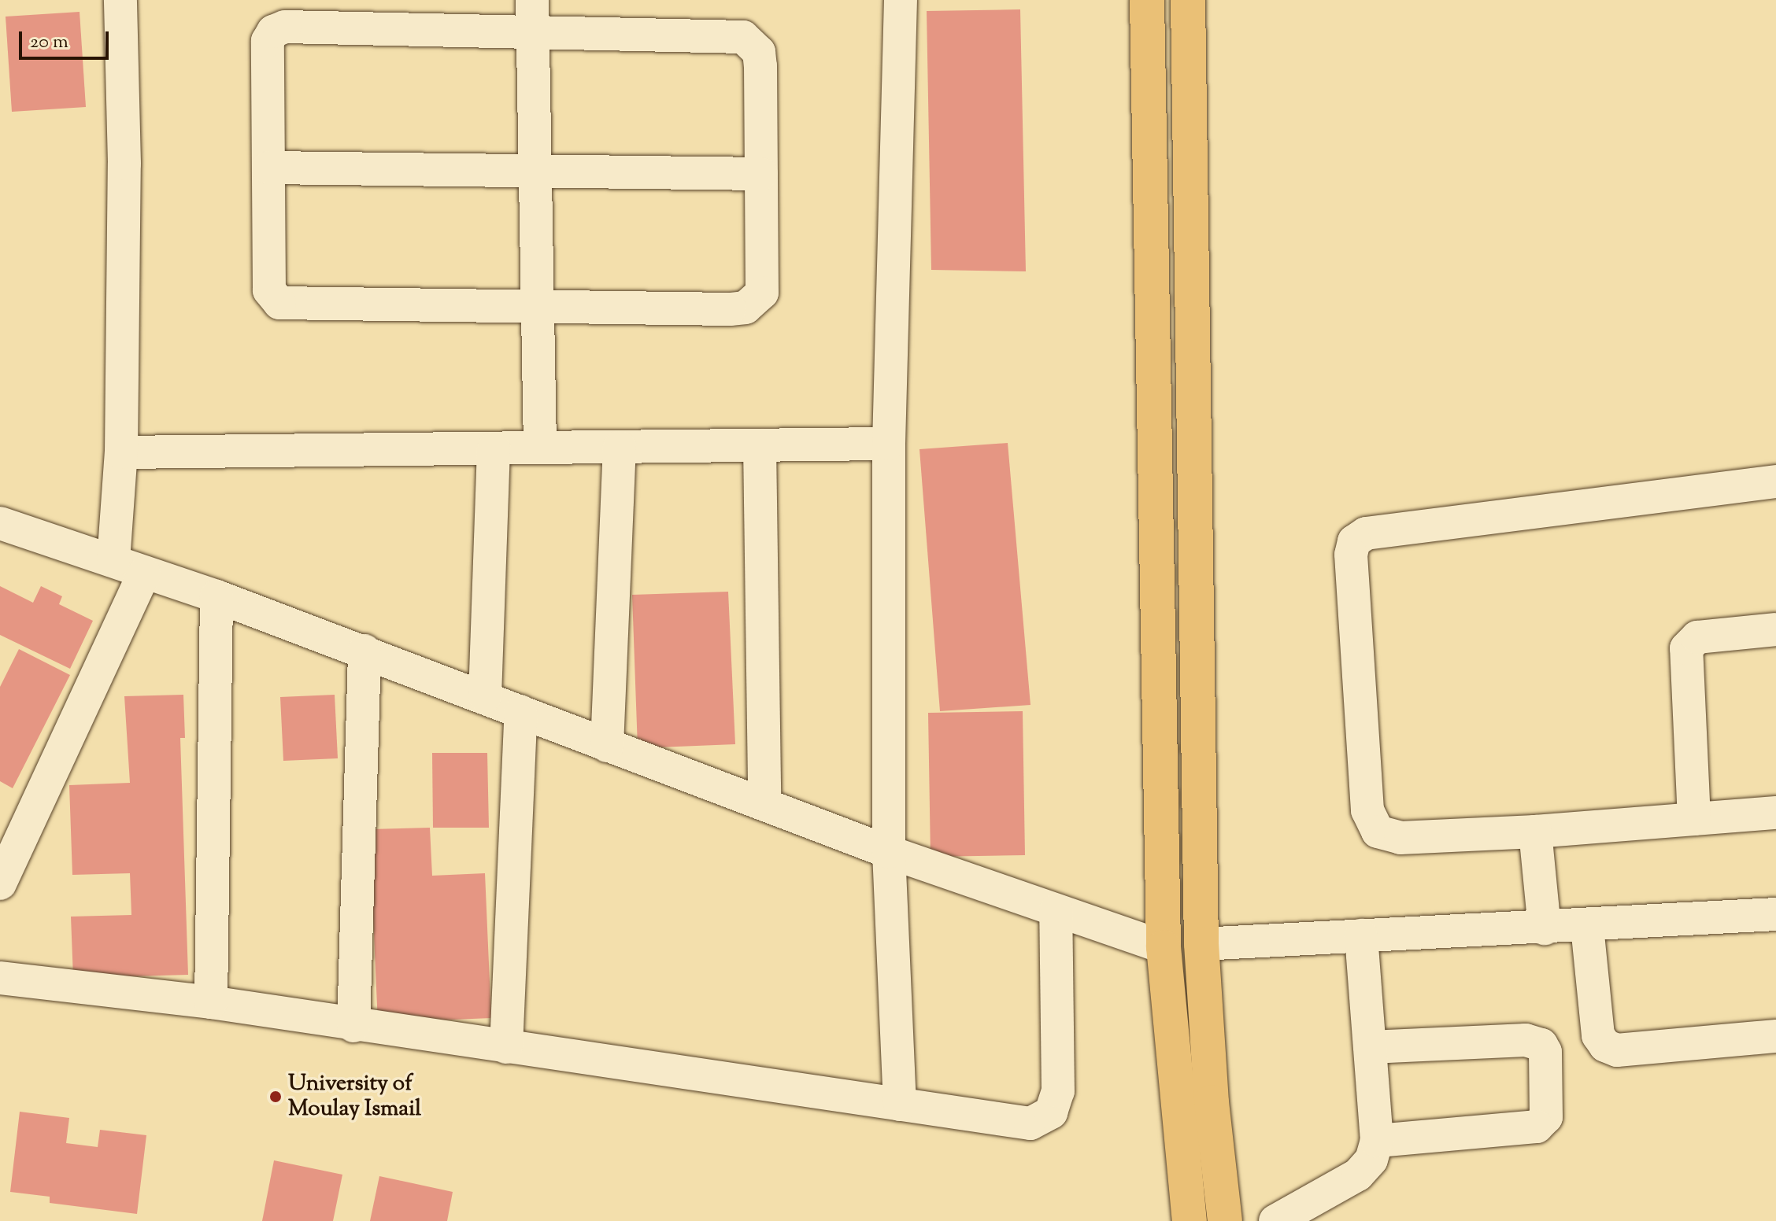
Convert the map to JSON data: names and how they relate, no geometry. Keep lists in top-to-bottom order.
{
  "places": ["University of Moulay Ismail"],
  "scale_bar": "20 m"
}
